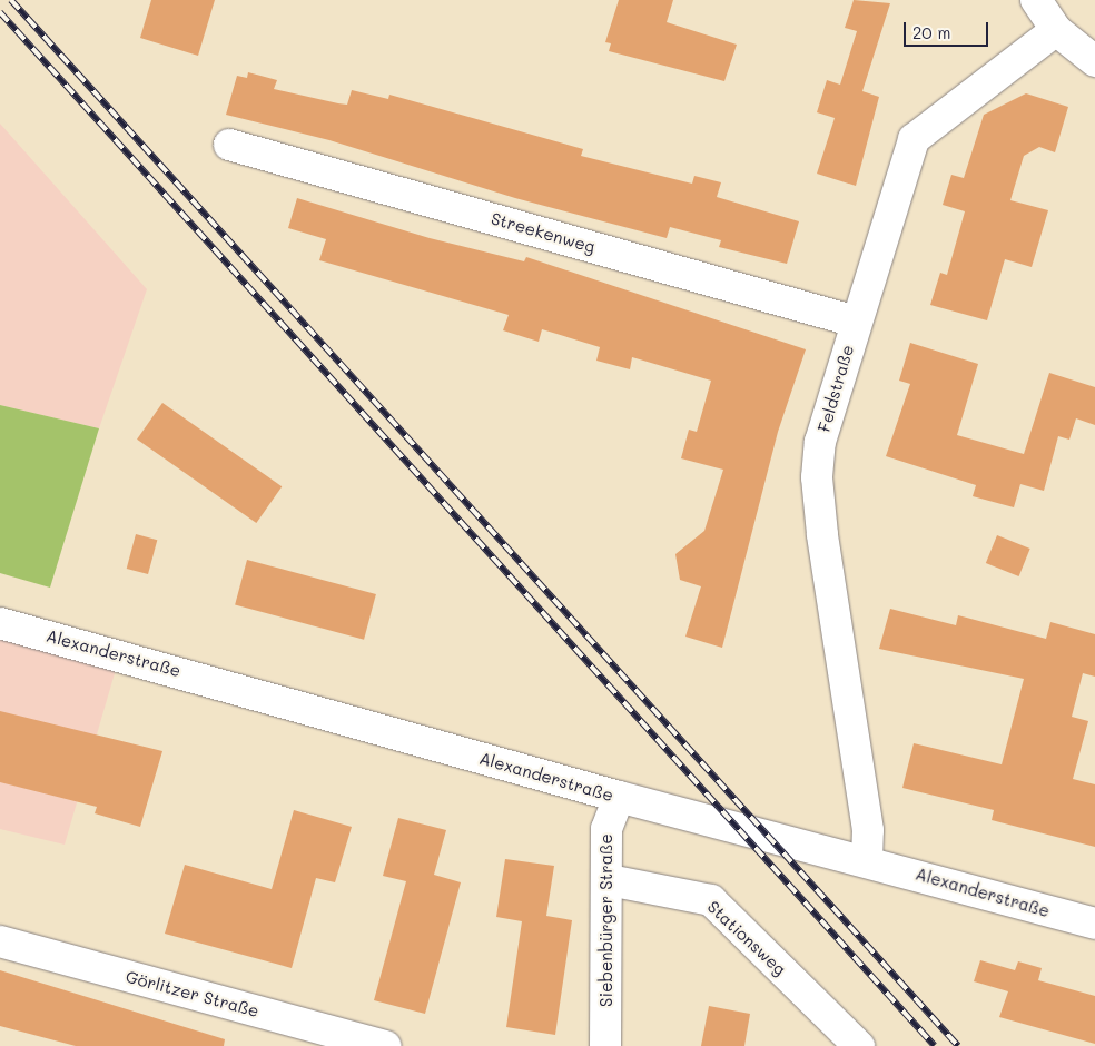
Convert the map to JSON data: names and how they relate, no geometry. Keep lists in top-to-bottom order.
{
  "streets": {
    "street": [
      "Streekenweg",
      "Feldstraße",
      "Alexanderstraße",
      "Siebenbürger Straße",
      "Stationsweg",
      "Görlitzer Straße"
    ]
  },
  "crossings": [
    ["Streekenweg", "Feldstraße"],
    ["Feldstraße", "Alexanderstraße"],
    ["Alexanderstraße", "Siebenbürger Straße"],
    ["Siebenbürger Straße", "Stationsweg"]
  ],
  "scale_bar": "20 m"
}
